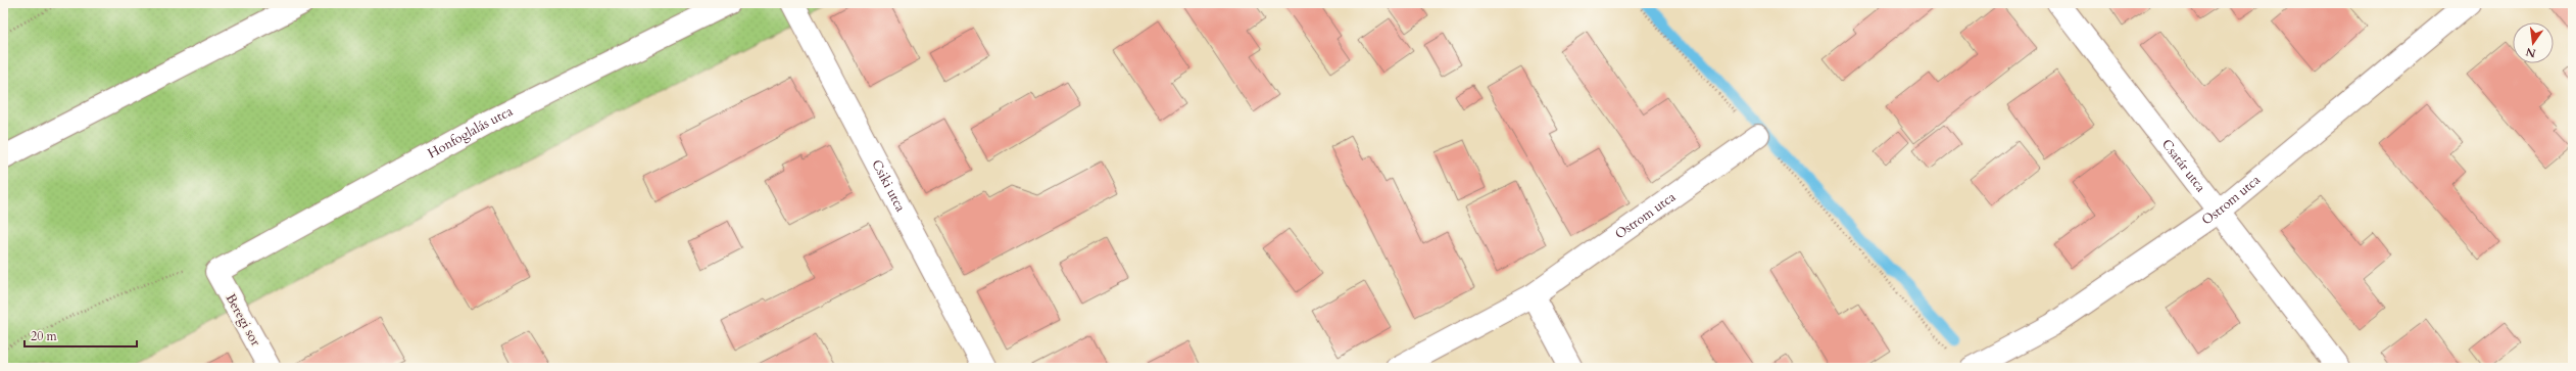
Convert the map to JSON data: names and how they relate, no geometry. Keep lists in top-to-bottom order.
{
  "streets": {
    "street": [
      "Honfoglalás utca",
      "Csatár utca",
      "Csiki utca",
      "Ostrom utca",
      "Beregi sor"
    ]
  },
  "crossings": [
    ["Honfoglalás utca", "Beregi sor"],
    ["Csatár utca", "Ostrom utca"]
  ],
  "scale_bar": "20 m",
  "north": "bottom"
}
